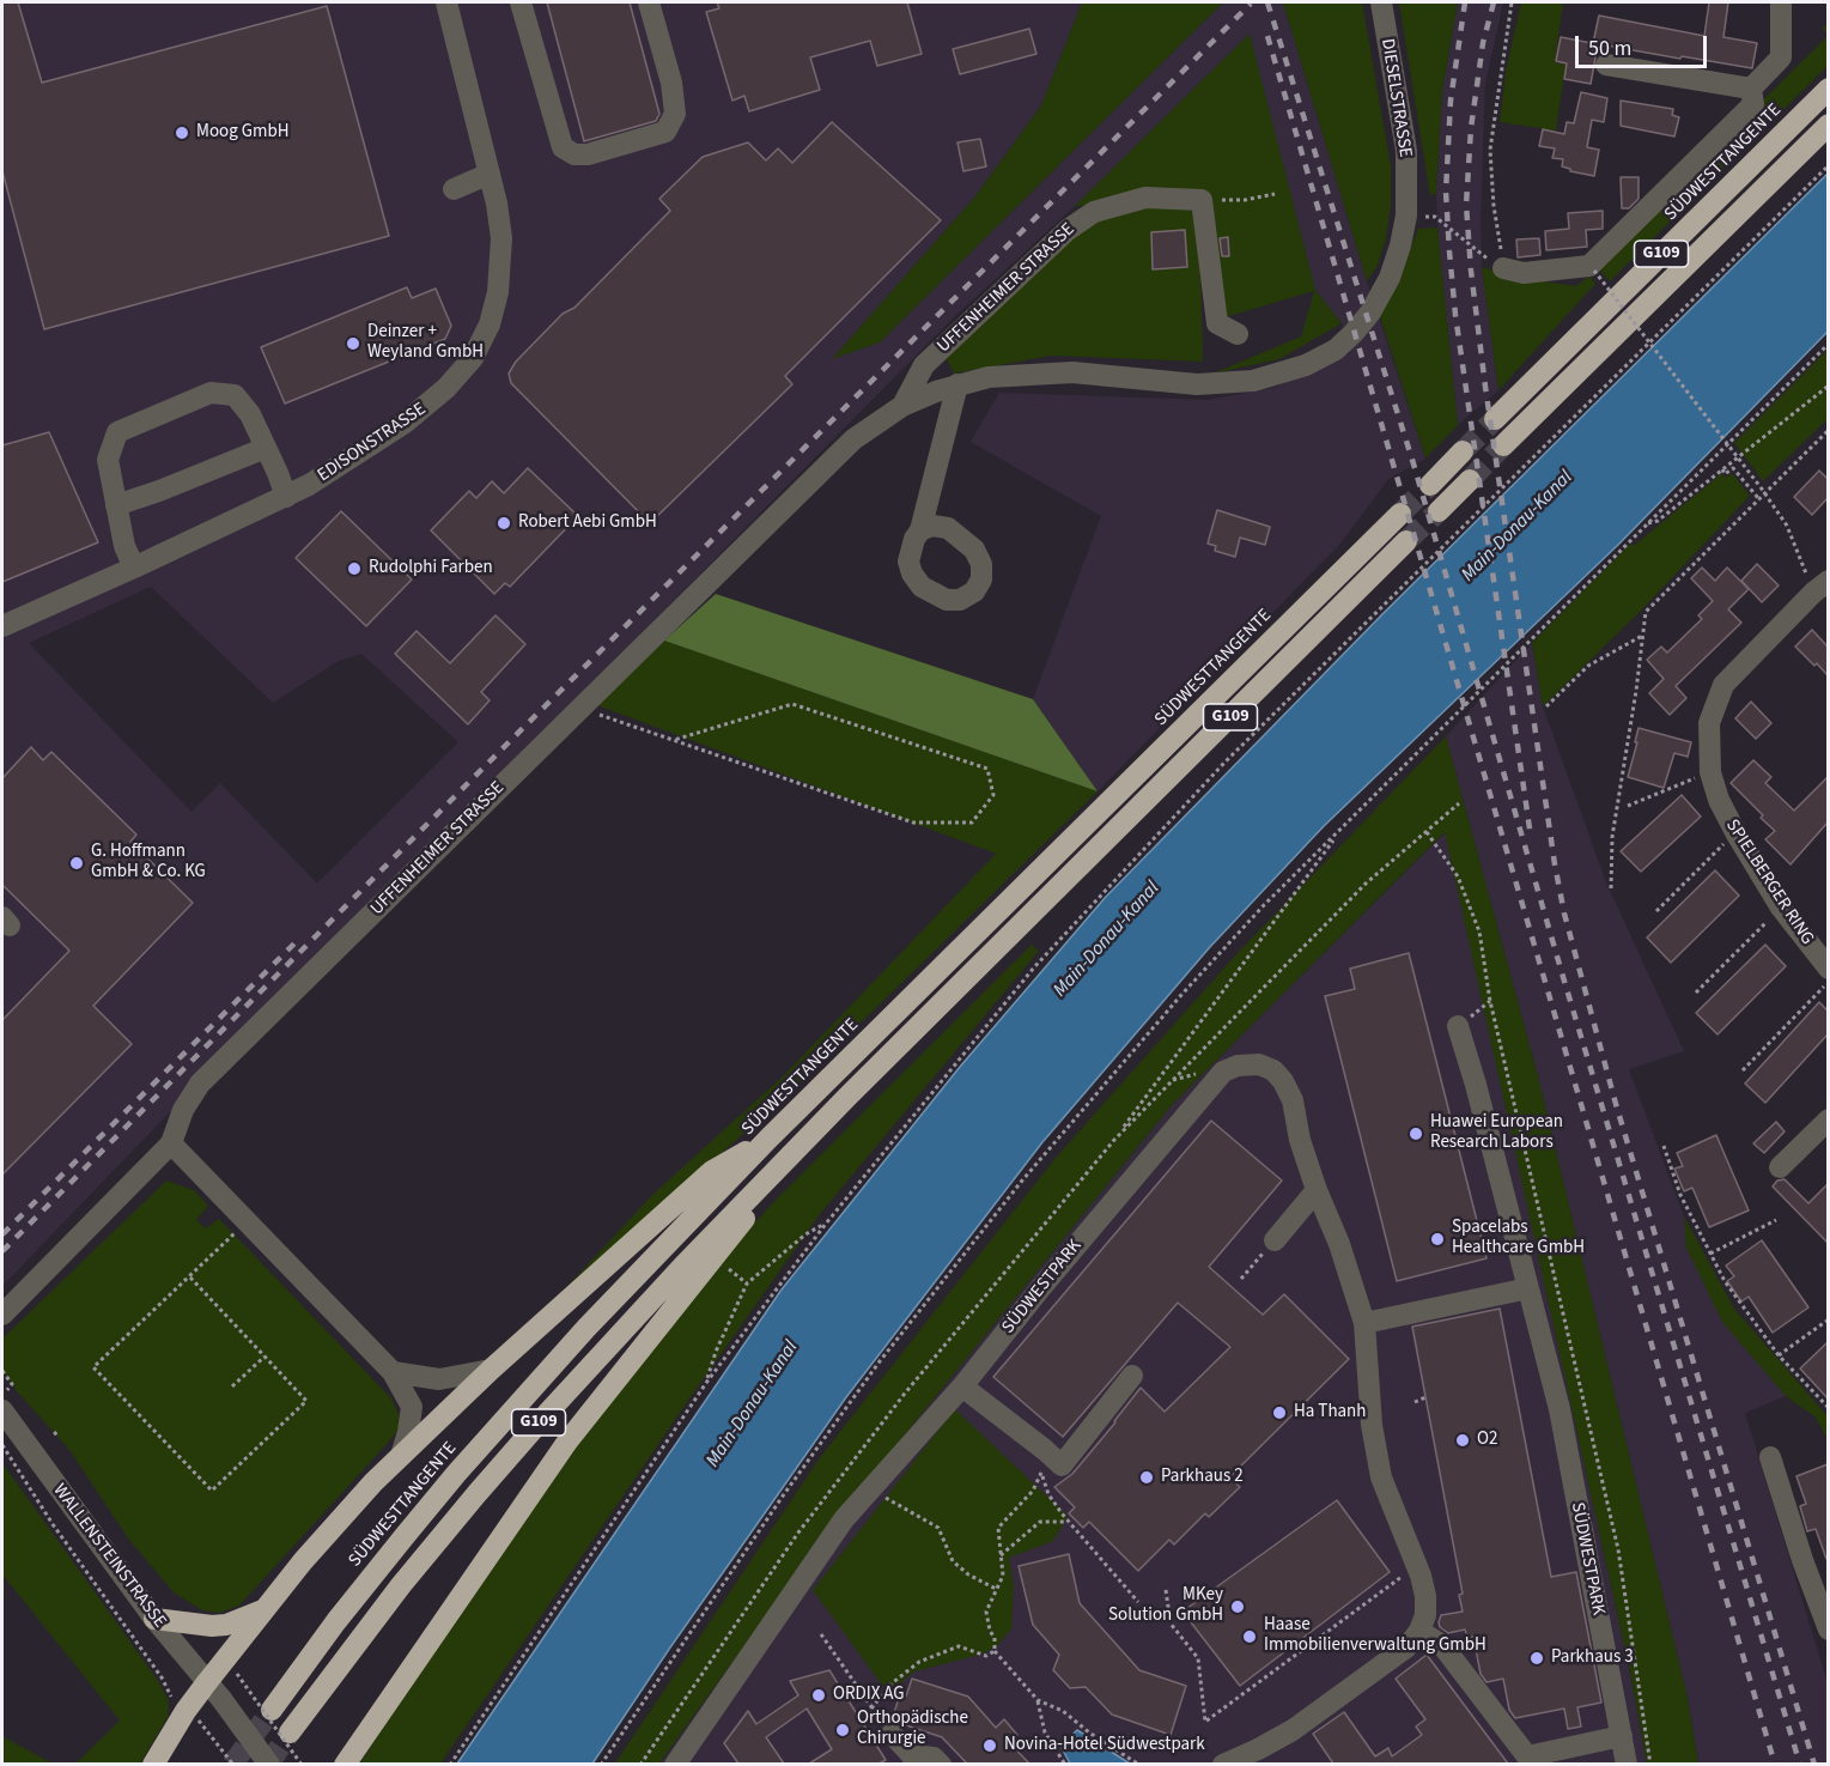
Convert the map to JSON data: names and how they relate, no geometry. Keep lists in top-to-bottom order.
{
  "streets": {
    "highway": ["SÜDWESTTANGENTE", "G109"],
    "street": [
      "DIESELSTRASSE",
      "UFFENHEIMER STRASSE",
      "EDISONSTRASSE",
      "SPIELBERGER RING",
      "SÜDWESTPARK",
      "WALLENSTEINSTRASSE"
    ]
  },
  "crossings": [
    ["DIESELSTRASSE", "UFFENHEIMER STRASSE"],
    ["SÜDWESTTANGENTE", "UFFENHEIMER STRASSE"]
  ],
  "water": ["Main-Donau-Kanal"],
  "places": [
    "Moog GmbH",
    "Deinzer + Weyland GmbH",
    "Robert Aebi GmbH",
    "Rudolphi Farben",
    "G. Hoffmann GmbH & Co. KG",
    "Huawei European Research Labors",
    "Spacelabs Healthcare GmbH",
    "Ha Thanh",
    "O2",
    "Parkhaus 2",
    "MKey Solution GmbH",
    "Haase Immobilienverwaltung GmbH",
    "Parkhaus 3",
    "ORDIX AG",
    "Orthopädische Chirurgie",
    "Novina-Hotel Südwestpark"
  ],
  "scale_bar": "50 m"
}
